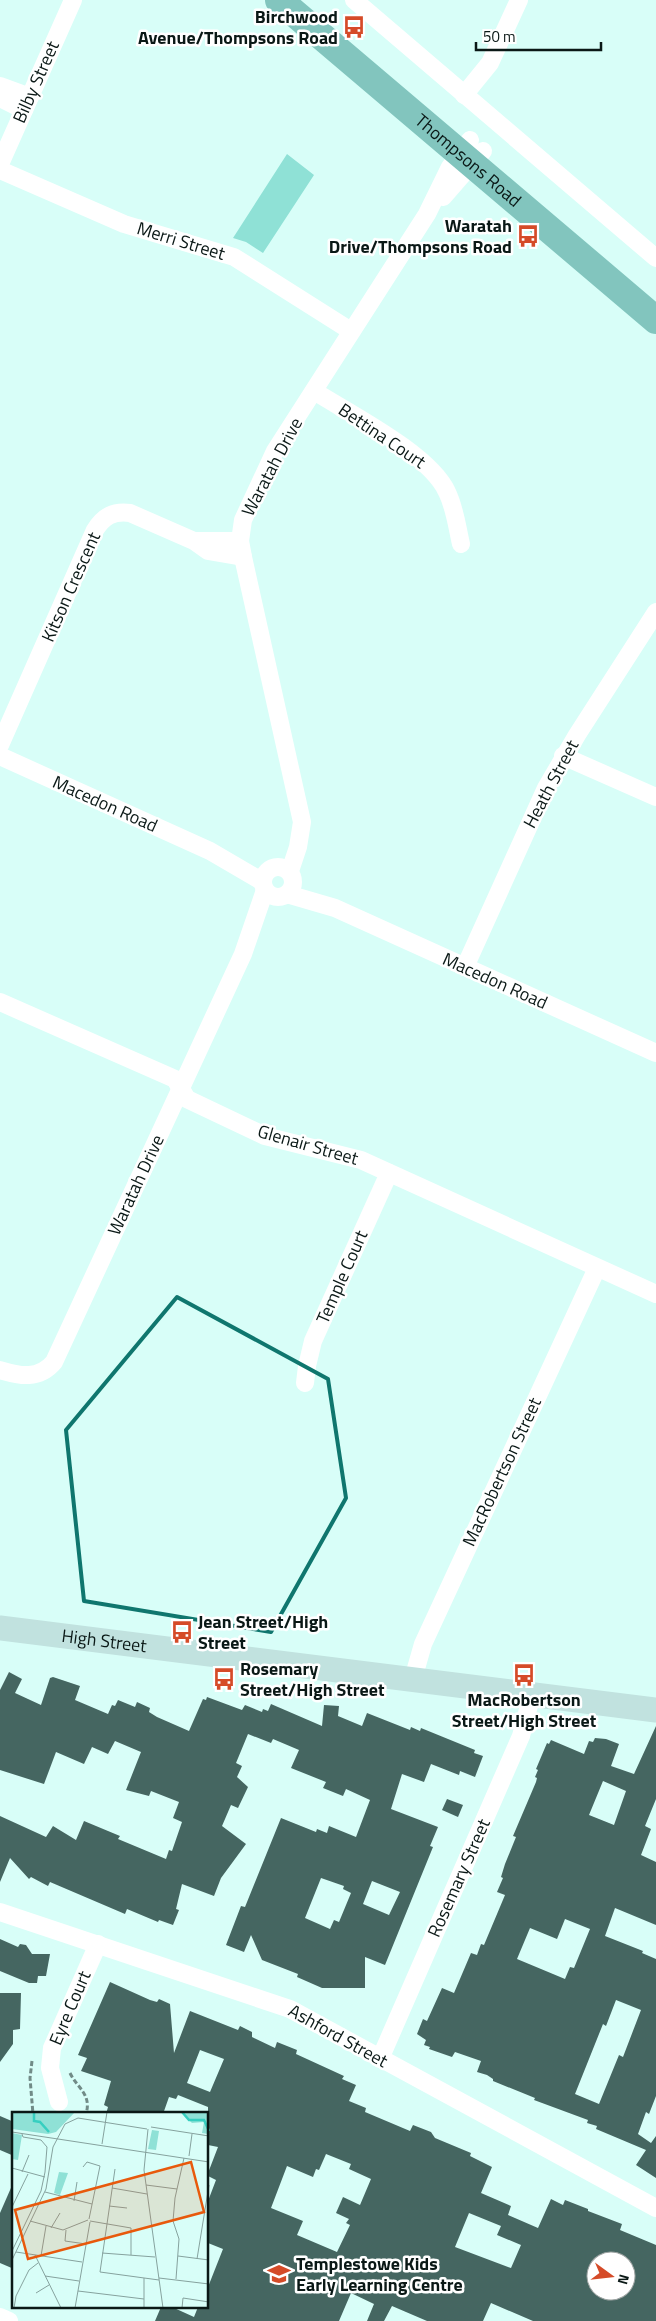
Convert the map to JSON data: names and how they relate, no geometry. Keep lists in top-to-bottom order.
{
  "streets": {
    "main road": ["Thompsons Road", "High Street"],
    "street": [
      "Bilby Street",
      "Merri Street",
      "Bettina Court",
      "Waratah Drive",
      "Kitson Crescent",
      "Heath Street",
      "Macedon Road",
      "Glenair Street",
      "Temple Court",
      "MacRobertson Street",
      "Rosemary Street",
      "Eyre Court",
      "Ashford Street"
    ]
  },
  "crossings": [
    ["Thompsons Road", "Waratah Drive"],
    ["Merri Street", "Waratah Drive"],
    ["Bettina Court", "Waratah Drive"],
    ["Waratah Drive", "Kitson Crescent"],
    ["Waratah Drive", "Macedon Road"],
    ["Waratah Drive", "Glenair Street"],
    ["Heath Street", "Macedon Road"],
    ["Glenair Street", "Temple Court"],
    ["Glenair Street", "MacRobertson Street"],
    ["MacRobertson Street", "High Street"],
    ["High Street", "Rosemary Street"],
    ["Rosemary Street", "Ashford Street"],
    ["Eyre Court", "Ashford Street"]
  ],
  "places": {
    "bus stop": [
      "Birchwood Avenue/Thompsons Road",
      "Waratah Drive/Thompsons Road",
      "Jean Street/High Street",
      "MacRobertson Street/High Street",
      "Rosemary Street/High Street"
    ],
    "school or university": ["Templestowe Kids Early Learning Centre"]
  },
  "scale_bar": "50 m",
  "north": "right"
}
